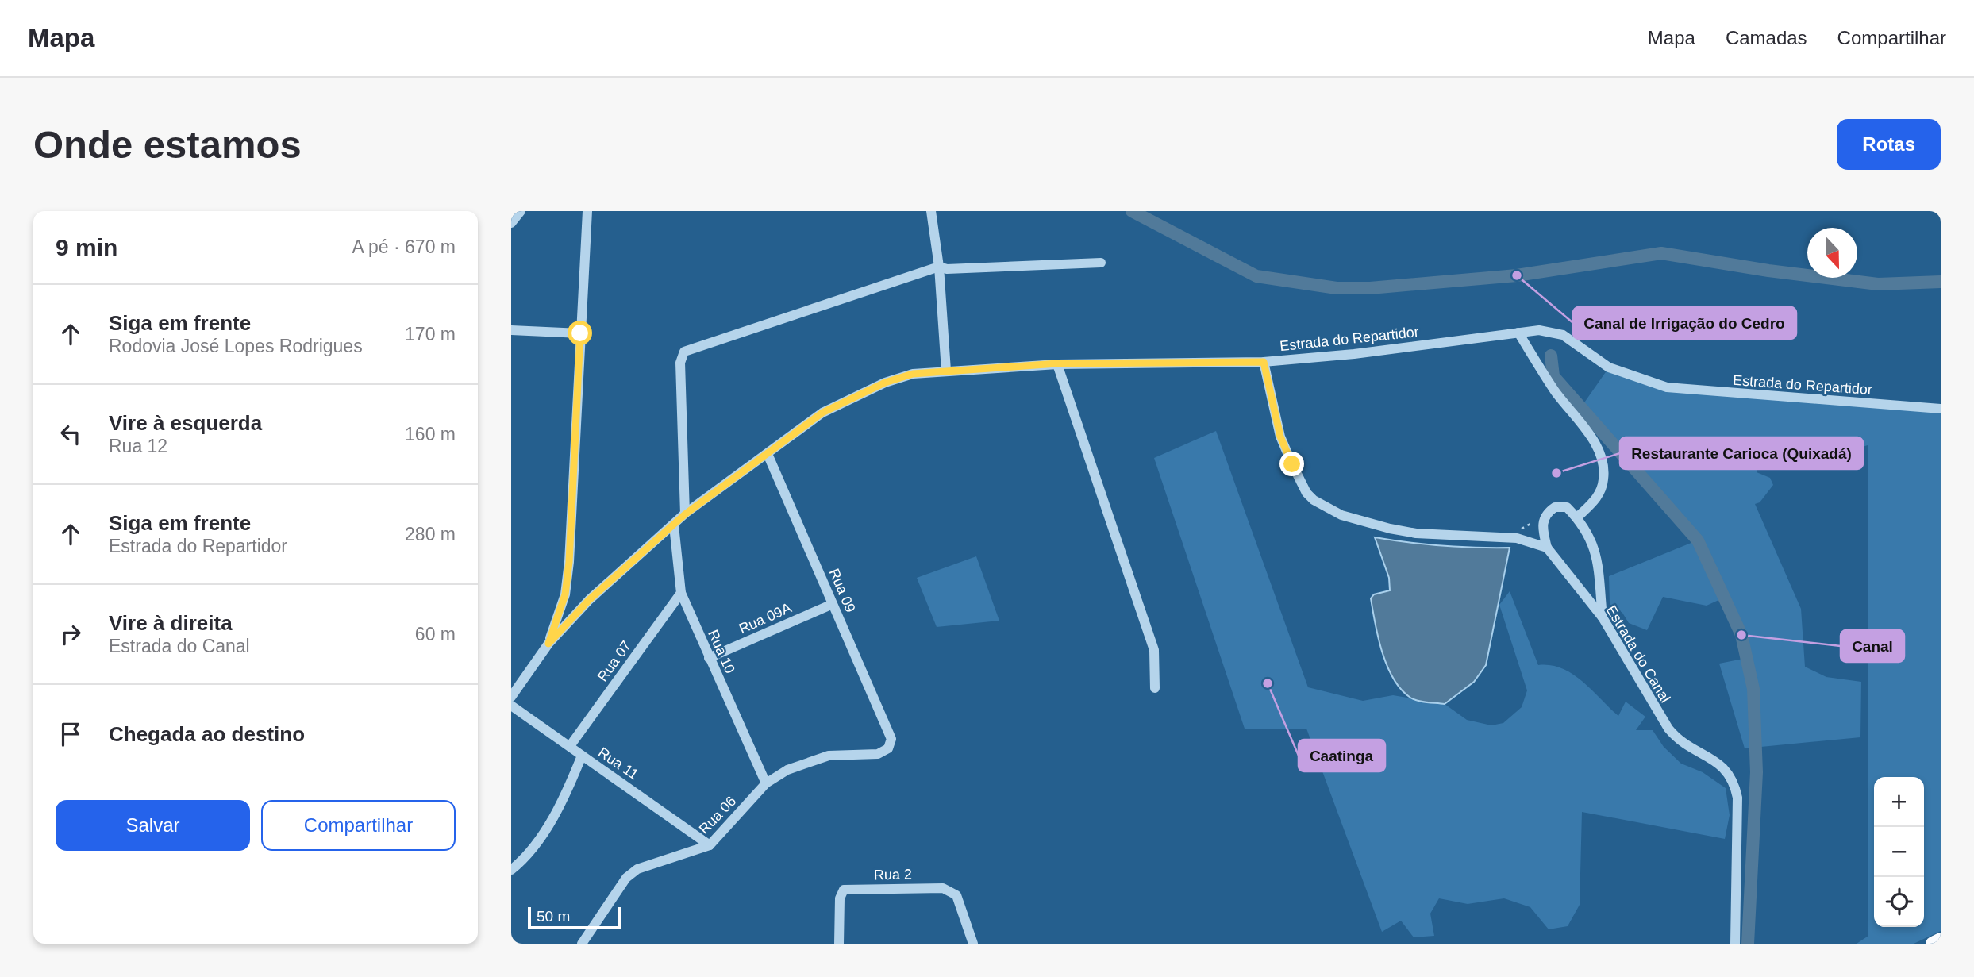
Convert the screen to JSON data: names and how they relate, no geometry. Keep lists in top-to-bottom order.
{
  "streets": {
    "street": [
      "Estrada do Repartidor",
      "Rua 09",
      "Rua 09A",
      "Rua 10",
      "Estrada do Canal",
      "Rua 07",
      "Rua 11",
      "Rua 06",
      "Rua 2"
    ]
  },
  "crossings": [
    ["Estrada do Repartidor", "Rua 09"],
    ["Estrada do Repartidor", "Rua 10"],
    ["Rua 09", "Rua 09A"],
    ["Rua 09", "Rua 06"],
    ["Rua 09A", "Rua 10"],
    ["Rua 10", "Rua 07"],
    ["Rua 10", "Rua 06"],
    ["Rua 07", "Rua 11"],
    ["Rua 11", "Rua 06"]
  ],
  "places": [
    "Canal de Irrigação do Cedro",
    "Restaurante Carioca (Quixadá)",
    "Canal",
    "Caatinga"
  ],
  "scale_bar": "50 m",
  "north": "bottom",
  "page": {
    "header": "Mapa",
    "nav": ["Mapa", "Camadas", "Compartilhar"],
    "buttons": [
      "Rotas",
      ["Salvar", "Compartilhar"]
    ],
    "title": "Onde estamos",
    "heading": ["9 min", "A pé · 670 m"],
    "list": [
      ["Siga em frente", "Rodovia José Lopes Rodrigues", "170 m"],
      ["Vire à esquerda", "Rua 12", "160 m"],
      ["Siga em frente", "Estrada do Repartidor", "280 m"],
      ["Vire à direita", "Estrada do Canal", "60 m"],
      "Chegada ao destino"
    ],
    "map_buttons": ["+", "−"],
    "scale": "50 m"
  }
}
